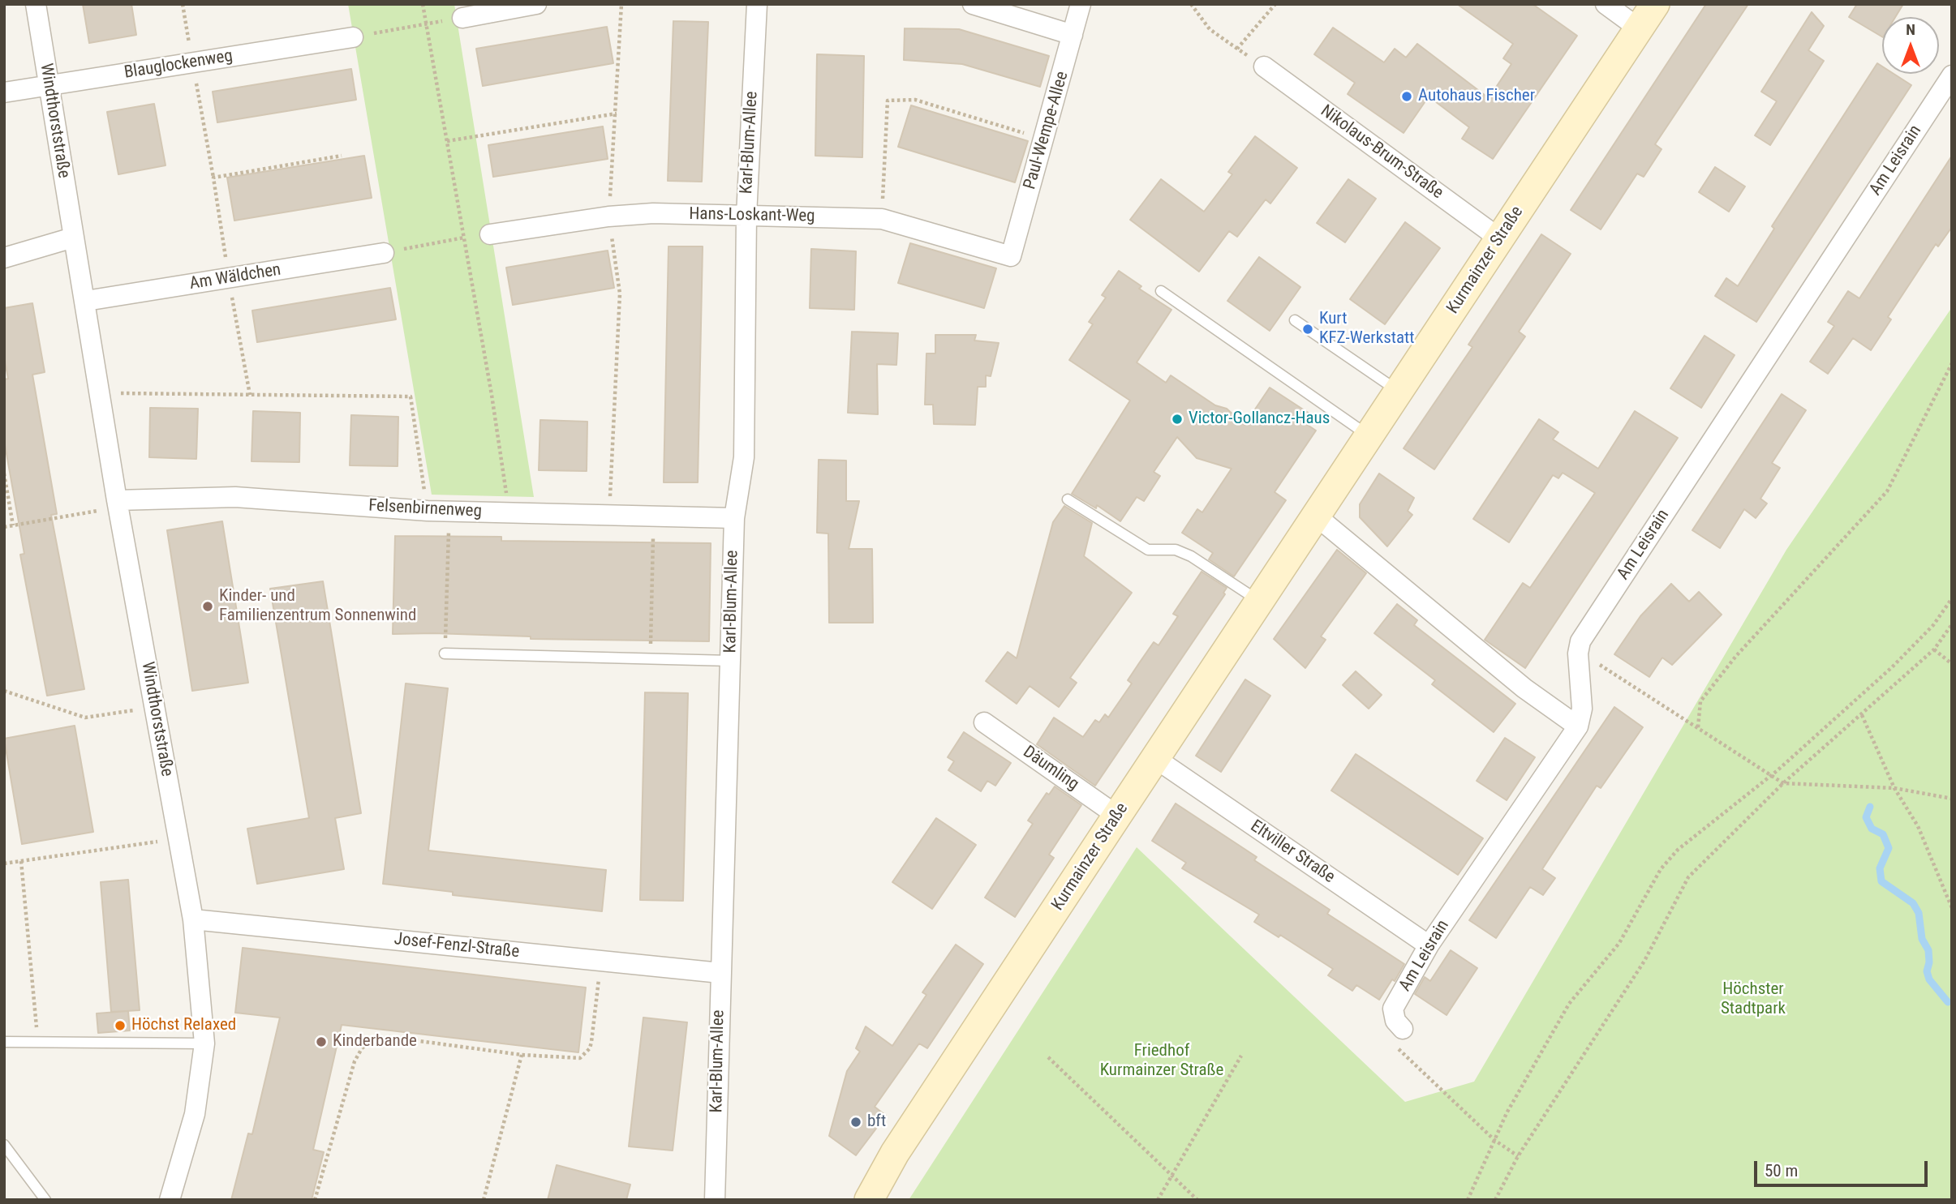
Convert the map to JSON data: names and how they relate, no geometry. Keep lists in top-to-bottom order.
{
  "streets": {
    "main road": ["Kurmainzer Straße"],
    "street": [
      "Blauglockenweg",
      "Windthorststraße",
      "Paul-Wempe-Allee",
      "Karl-Blum-Allee",
      "Nikolaus-Brum-Straße",
      "Am Leisrain",
      "Hans-Loskant-Weg",
      "Am Wäldchen",
      "Felsenbirnenweg",
      "Däumling",
      "Eltviller Straße",
      "Josef-Fenzl-Straße"
    ]
  },
  "crossings": [
    ["Blauglockenweg", "Windthorststraße"],
    ["Windthorststraße", "Am Wäldchen"],
    ["Windthorststraße", "Felsenbirnenweg"],
    ["Windthorststraße", "Josef-Fenzl-Straße"],
    ["Paul-Wempe-Allee", "Hans-Loskant-Weg"],
    ["Karl-Blum-Allee", "Hans-Loskant-Weg"],
    ["Karl-Blum-Allee", "Felsenbirnenweg"],
    ["Karl-Blum-Allee", "Josef-Fenzl-Straße"],
    ["Nikolaus-Brum-Straße", "Kurmainzer Straße"],
    ["Am Leisrain", "Eltviller Straße"],
    ["Kurmainzer Straße", "Däumling"],
    ["Kurmainzer Straße", "Eltviller Straße"]
  ],
  "parks": ["Höchster Stadtpark", "Friedhof Kurmainzer Straße"],
  "places": [
    "Autohaus Fischer",
    "Kurt KFZ-Werkstatt",
    "Victor-Gollancz-Haus",
    "Kinder- und Familienzentrum Sonnenwind",
    "Höchst Relaxed",
    "Kinderbande",
    "bft"
  ],
  "scale_bar": "50 m",
  "north": "top"
}
